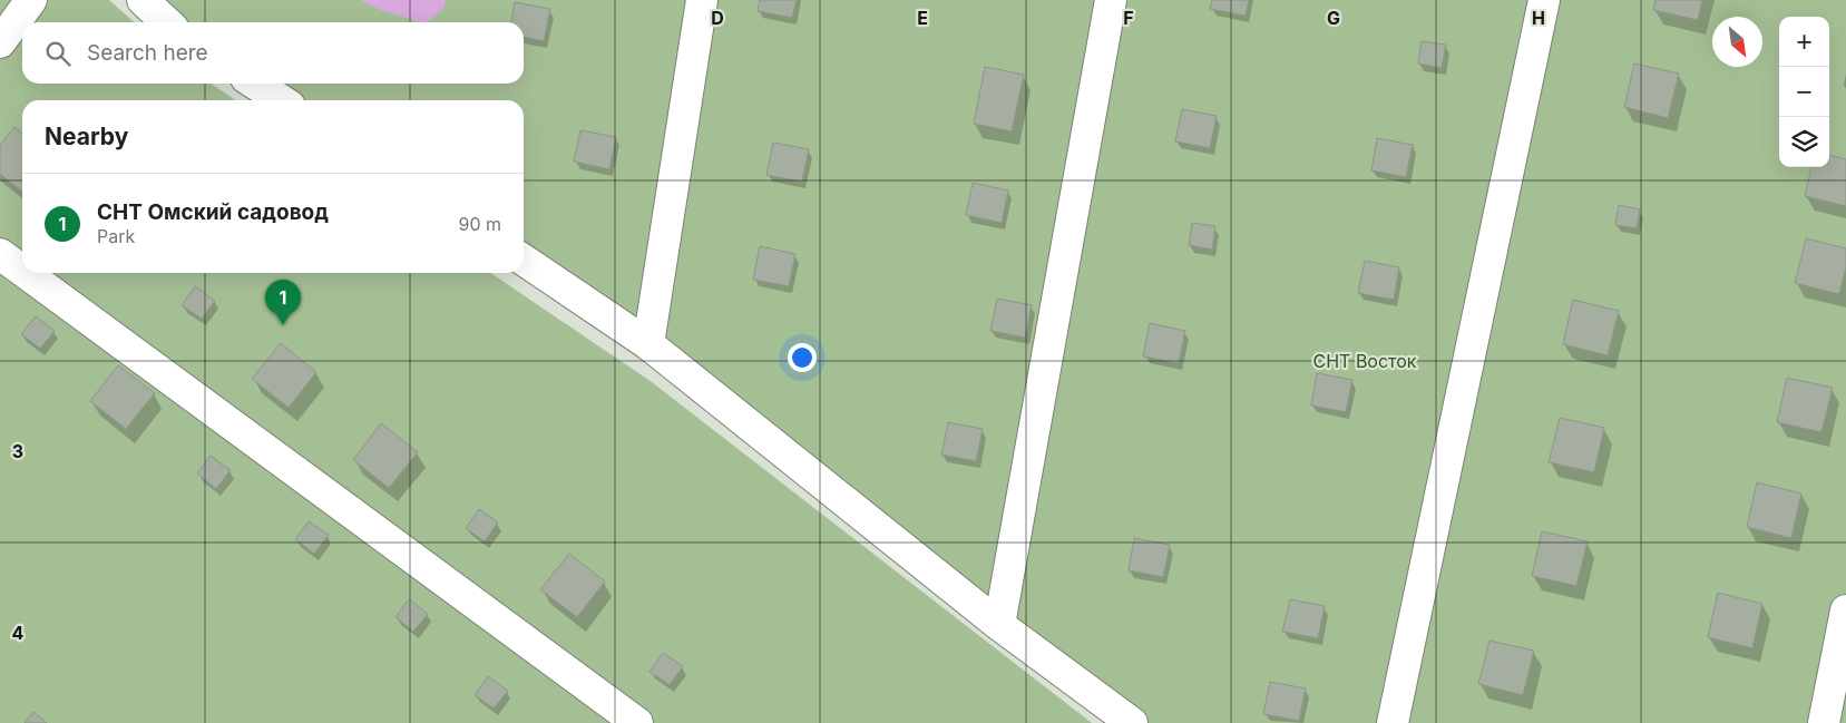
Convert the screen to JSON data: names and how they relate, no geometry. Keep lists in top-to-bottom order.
{
  "parks": ["СНТ Восток"],
  "north": "bottom right",
  "page": {
    "map_buttons": ["+", "−"],
    "search": "Search here",
    "heading": "Nearby",
    "list": [
      {
        "mark": "1",
        "name": "СНТ Омский садовод",
        "note": "Park",
        "value": "90 m"
      }
    ],
    "pins": "1"
  },
  "grid": {
    "columns": [
      "D",
      "E",
      "F",
      "G",
      "H"
    ],
    "rows": ["3", "4"]
  }
}
